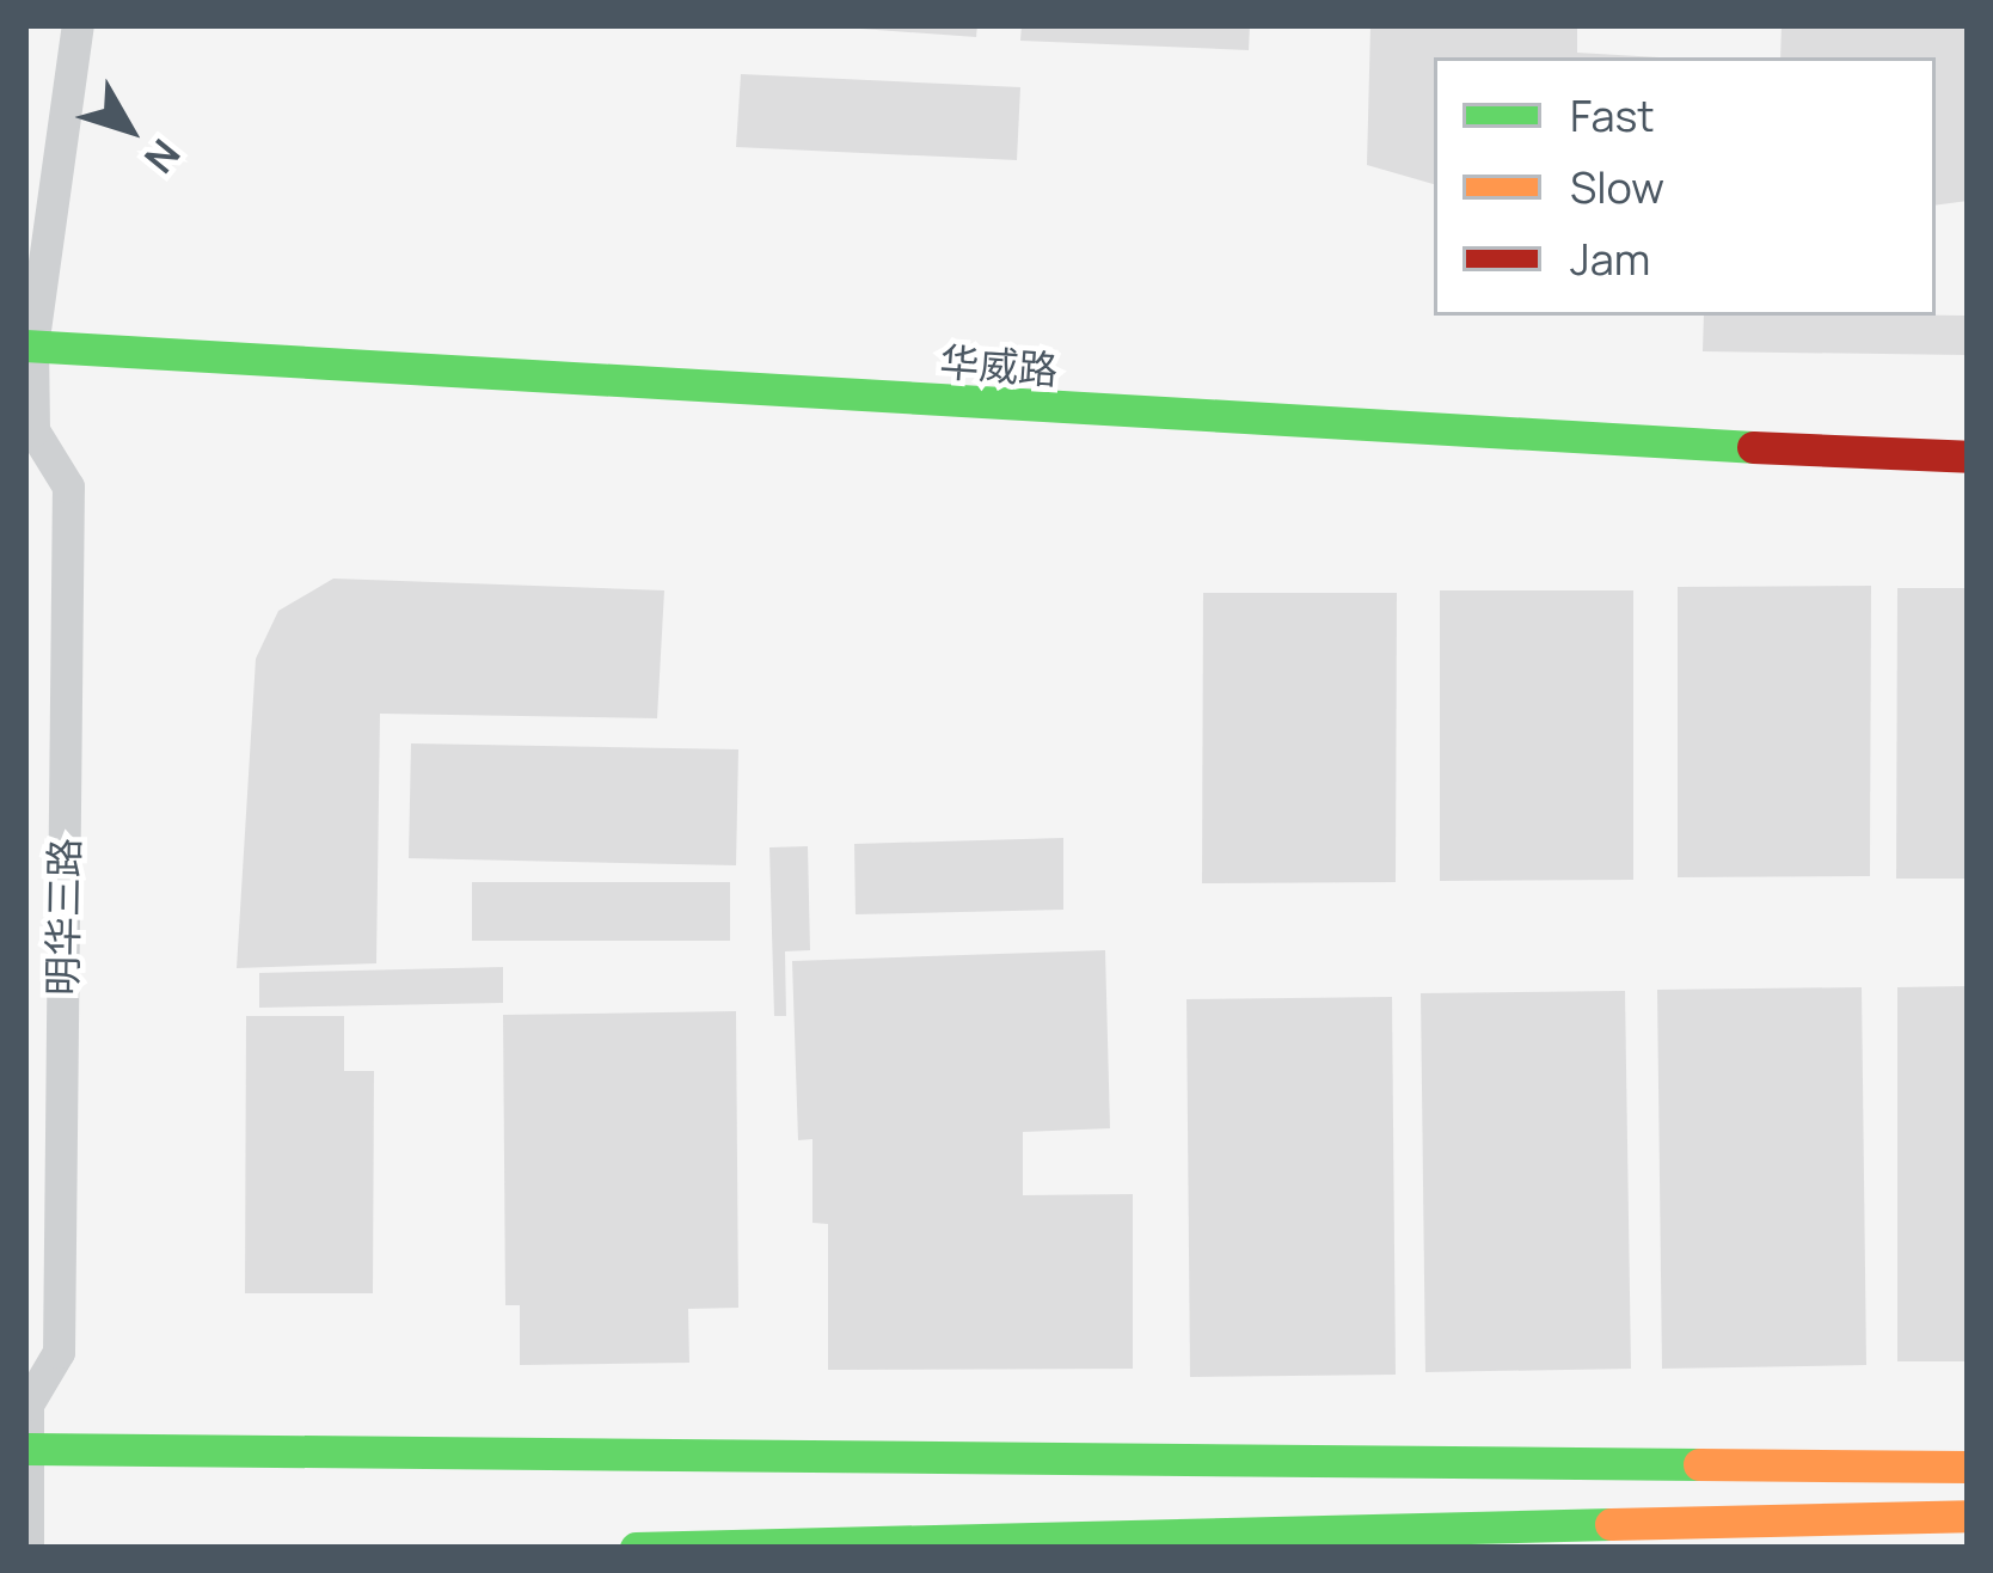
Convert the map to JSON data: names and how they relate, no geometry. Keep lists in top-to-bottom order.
{
  "streets": {
    "main road": ["华威路"],
    "street": ["明华三路"]
  },
  "crossings": [
    ["华威路", "明华三路"]
  ],
  "legend": ["Fast", "Slow", "Jam"],
  "north": "bottom right"
}
